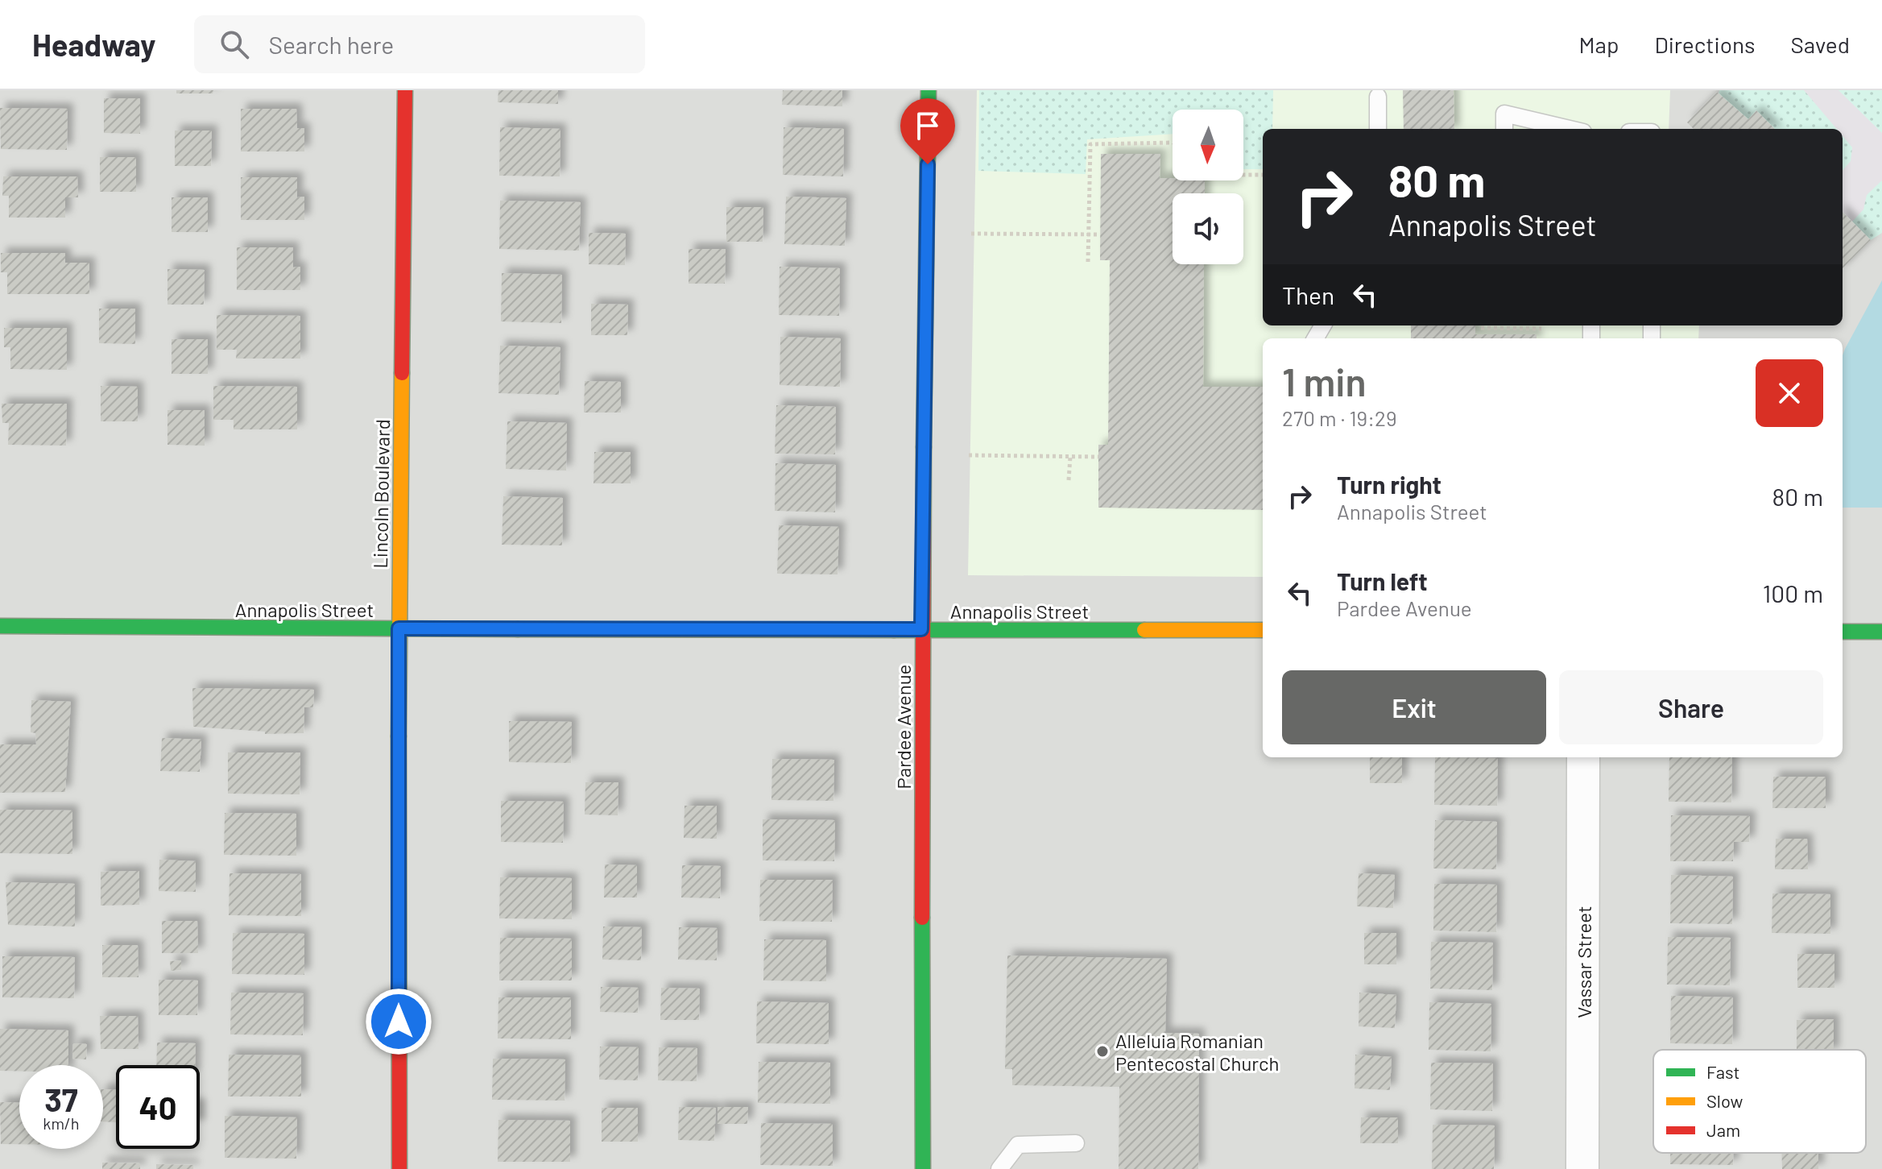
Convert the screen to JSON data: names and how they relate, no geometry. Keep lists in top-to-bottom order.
{
  "streets": {
    "street": [
      "Lincoln Boulevard",
      "Annapolis Street",
      "Pardee Avenue",
      "Vassar Street"
    ]
  },
  "crossings": [
    ["Lincoln Boulevard", "Annapolis Street"],
    ["Annapolis Street", "Pardee Avenue"]
  ],
  "places": ["Alleluia Romanian Pentecostal Church"],
  "legend": ["Fast", "Slow", "Jam"],
  "north": "bottom",
  "page": {
    "header": "Headway",
    "search": "Search here",
    "nav": ["Map", "Directions", "Saved"],
    "turn": ["80 m", "Annapolis Street"],
    "then": "Then",
    "heading": ["1 min", "270 m · 19:29"],
    "list": [
      {
        "name": "Turn right",
        "note": "Annapolis Street",
        "value": "80 m"
      },
      {
        "name": "Turn left",
        "note": "Pardee Avenue",
        "value": "100 m"
      }
    ],
    "buttons": ["Exit", "Share"],
    "speed": "37 km/h",
    "limit": "40"
  }
}
